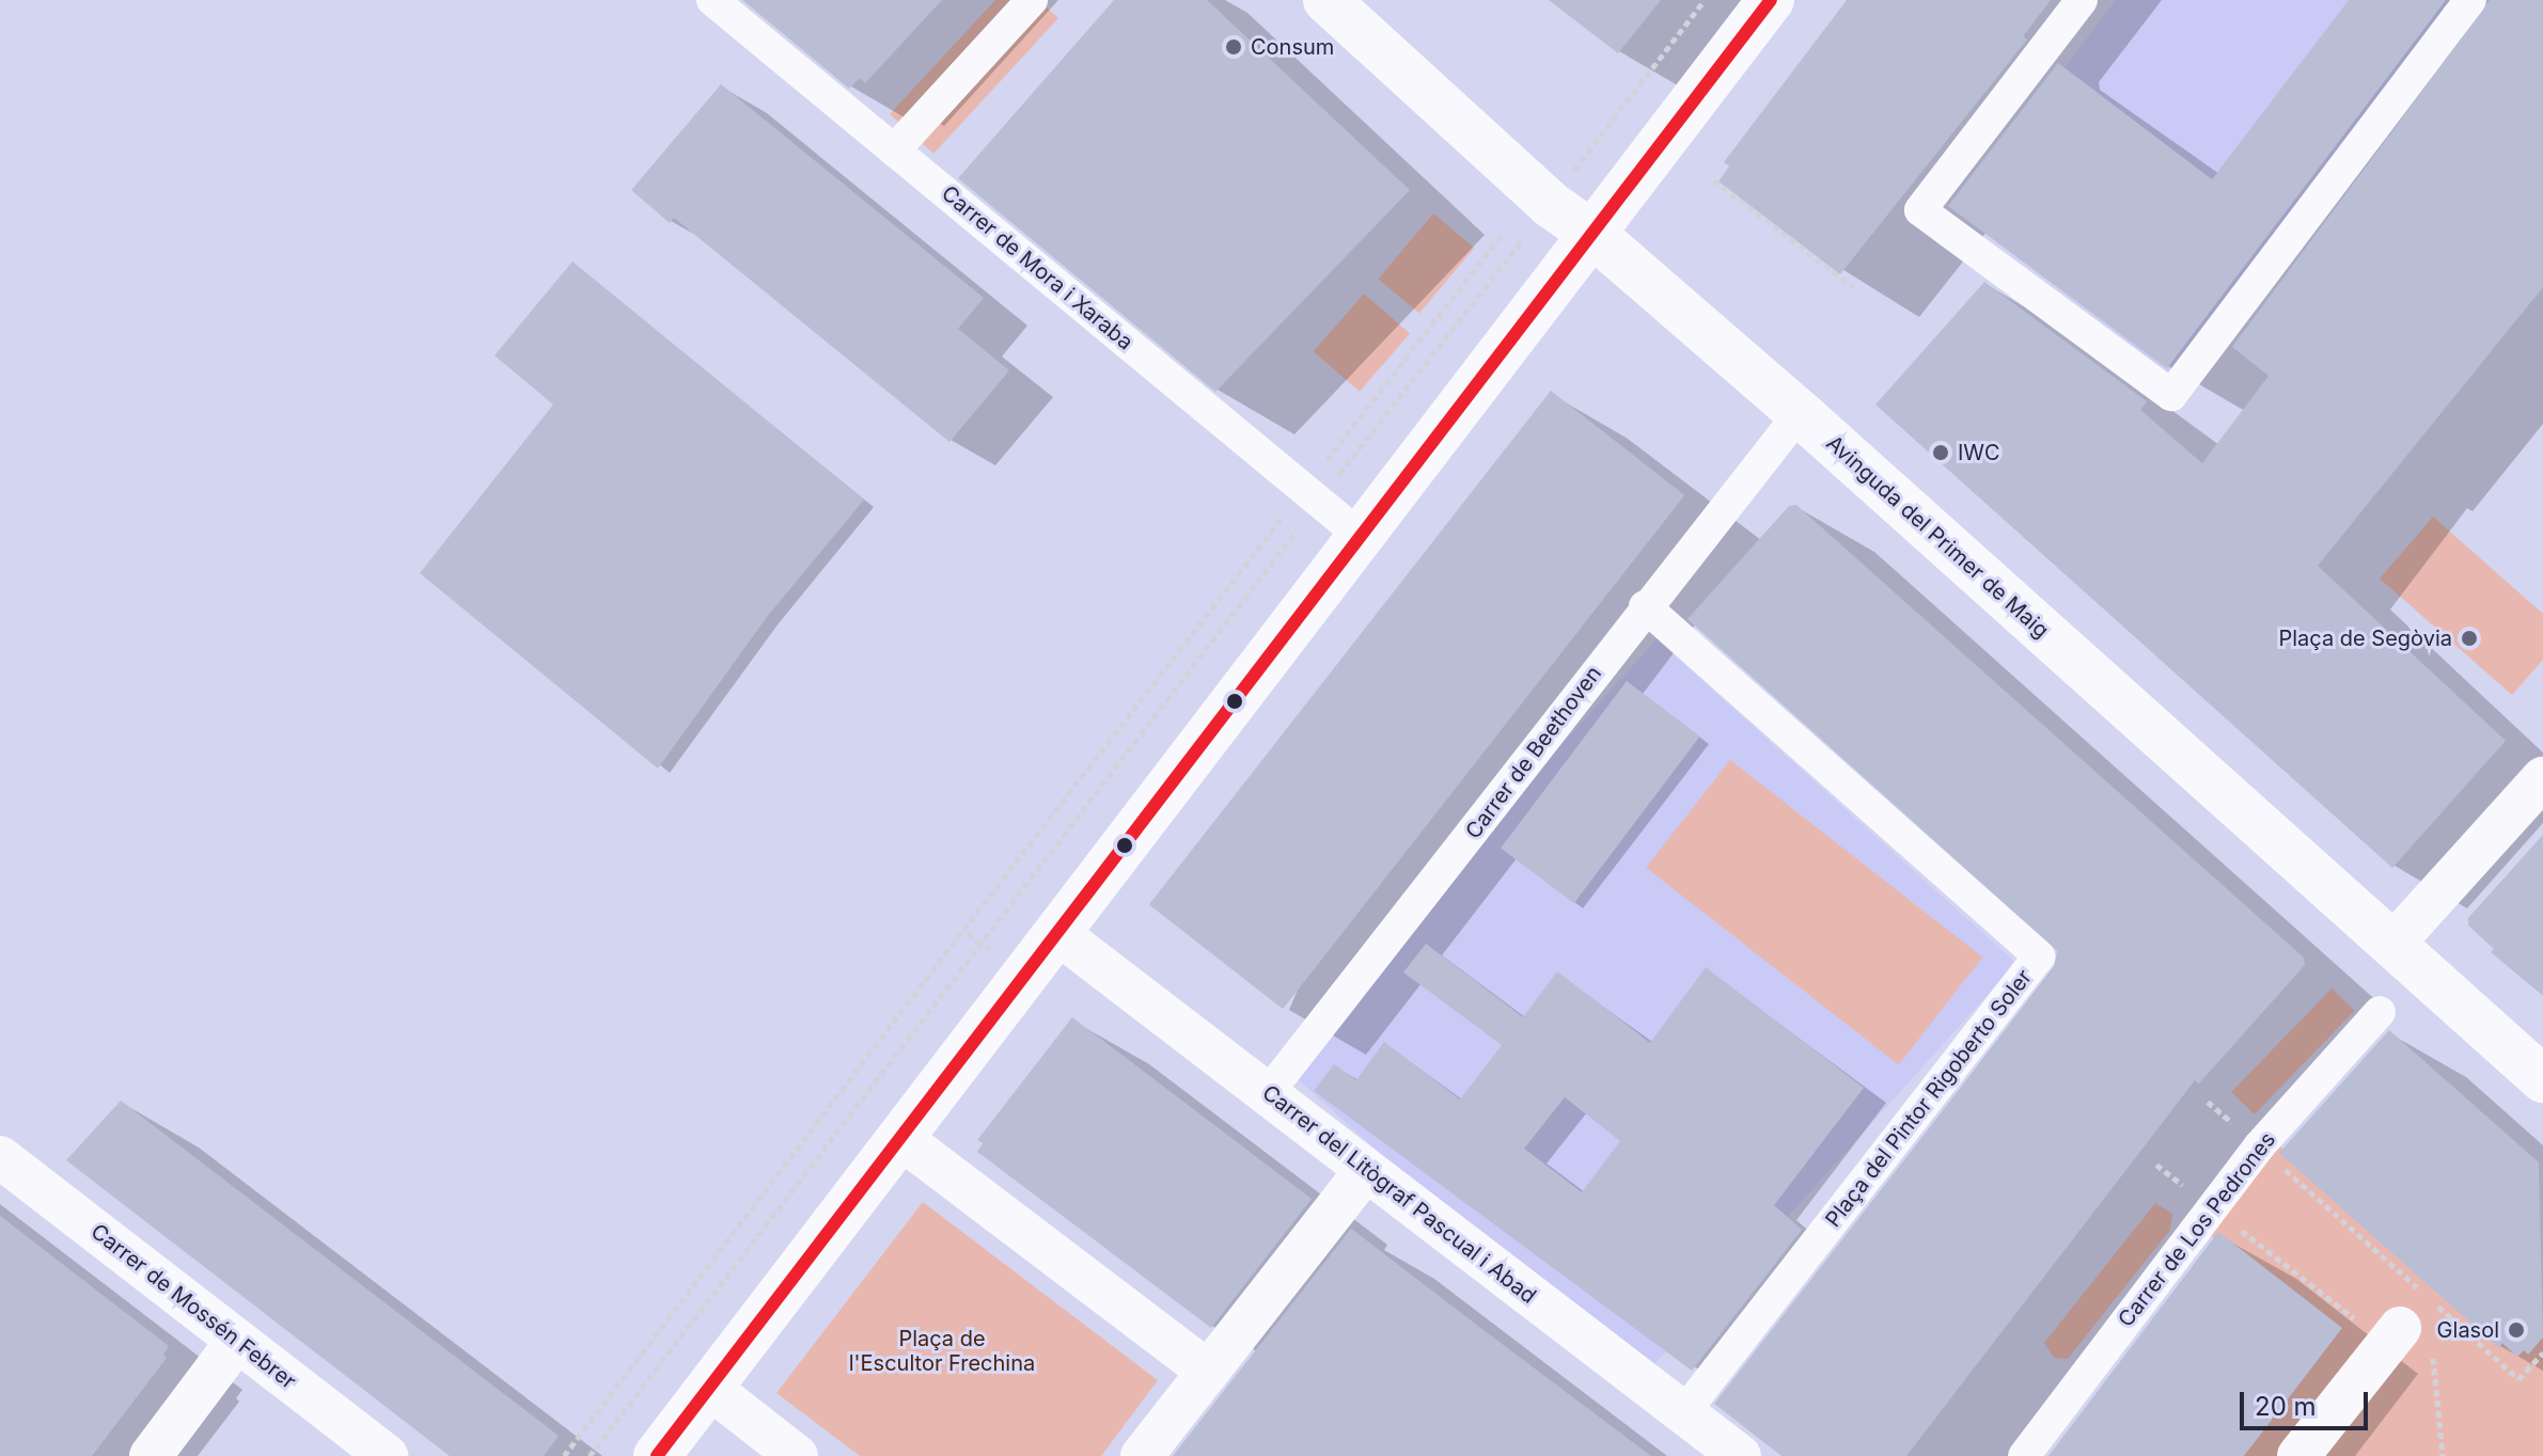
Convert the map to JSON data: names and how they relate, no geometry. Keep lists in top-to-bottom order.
{
  "streets": {
    "street": [
      "Carrer de Mora i Xaraba",
      "Avinguda del Primer de Maig",
      "Carrer de Beethoven",
      "Plaça del Pintor Rigoberto Soler",
      "Carrer del Litògraf Pascual i Abad",
      "Carrer de Los Pedrones",
      "Carrer de Mossén Febrer"
    ]
  },
  "crossings": [
    ["Avinguda del Primer de Maig", "Carrer de Beethoven"],
    ["Carrer de Beethoven", "Plaça del Pintor Rigoberto Soler"],
    ["Carrer de Beethoven", "Carrer del Litògraf Pascual i Abad"],
    ["Plaça del Pintor Rigoberto Soler", "Carrer del Litògraf Pascual i Abad"]
  ],
  "parks": ["Plaça de l'Escultor Frechina"],
  "places": [
    "Consum",
    "IWC",
    "Plaça de Segòvia",
    "Glasol"
  ],
  "scale_bar": "20 m"
}
